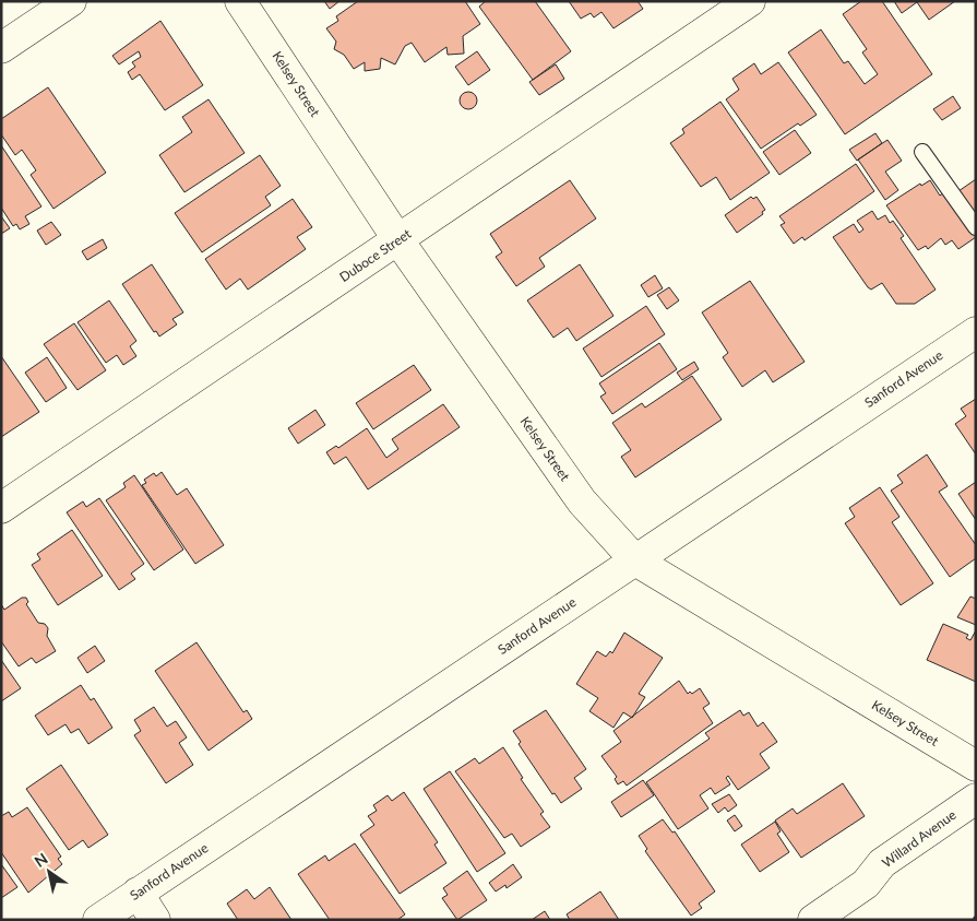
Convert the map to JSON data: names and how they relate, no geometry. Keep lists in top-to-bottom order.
{
  "streets": {
    "street": [
      "Kelsey Street",
      "Duboce Street",
      "Sanford Avenue",
      "Willard Avenue"
    ]
  },
  "crossings": [
    ["Kelsey Street", "Duboce Street"],
    ["Kelsey Street", "Sanford Avenue"]
  ],
  "north": "top left"
}
